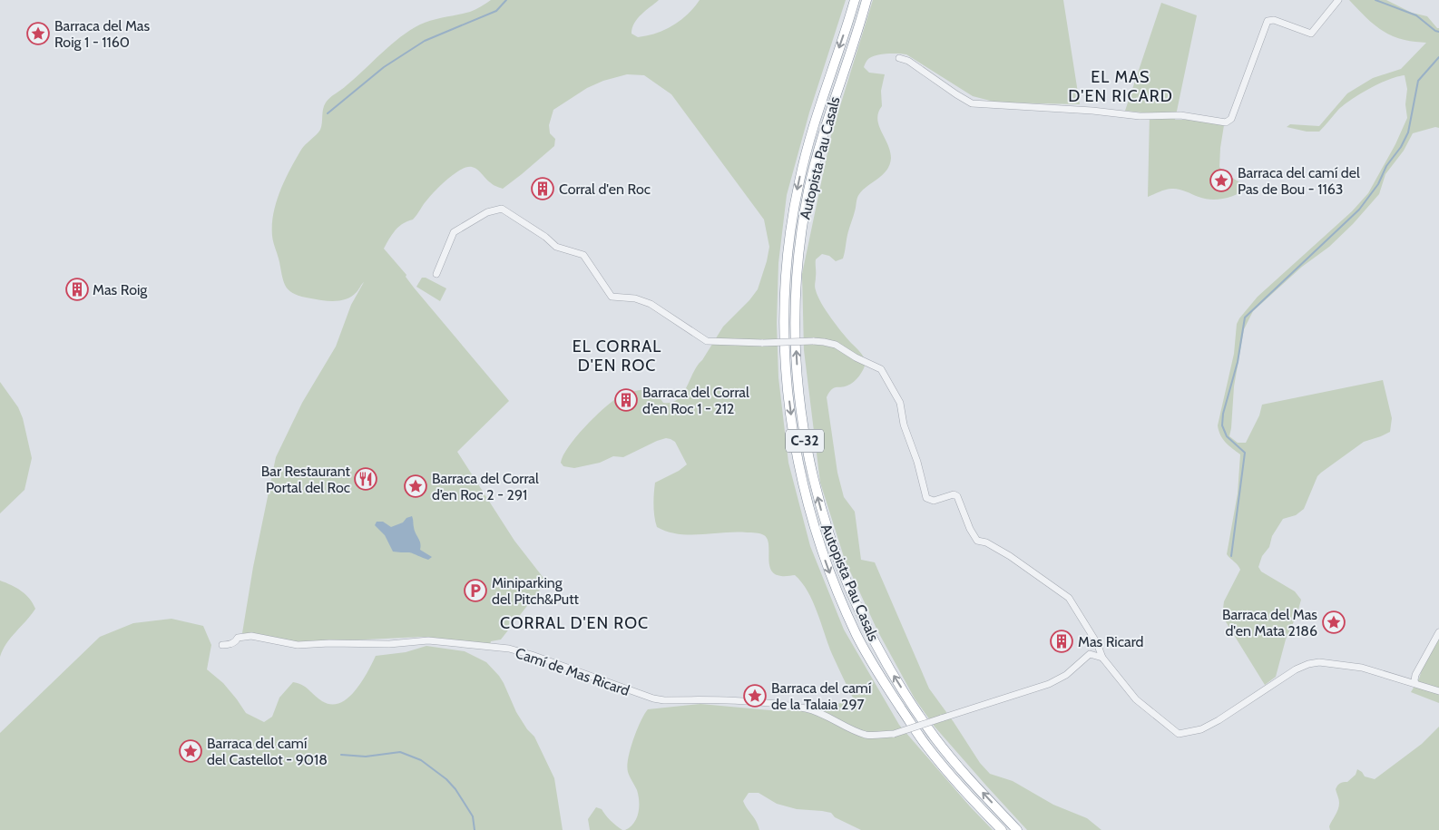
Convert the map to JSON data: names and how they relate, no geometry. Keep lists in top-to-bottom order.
{
  "streets": {
    "highway": ["Autopista Pau Casals", "C-32"],
    "street": ["Camí de Mas Ricard"]
  },
  "districts": ["EL MAS D'EN RICARD", "EL CORRAL D'EN ROC", "CORRAL D'EN ROC"],
  "places": {
    "place": [
      "Barraca del Mas Roig 1 - 1160",
      "Barraca del camí del Pas de Bou - 1163",
      "Barraca del Corral d’en Roc 2 - 291",
      "Barraca del Mas d'en Mata 2186",
      "Barraca del camí de la Talaia 297",
      "Barraca del camí del Castellot - 9018"
    ],
    "building": [
      "Corral d'en Roc",
      "Mas Roig",
      "Barraca del Corral d’en Roc 1 - 212",
      "Mas Ricard"
    ],
    "restaurant": ["Bar Restaurant Portal del Roc"],
    "parking": ["Miniparking del Pitch&Putt"]
  }
}
